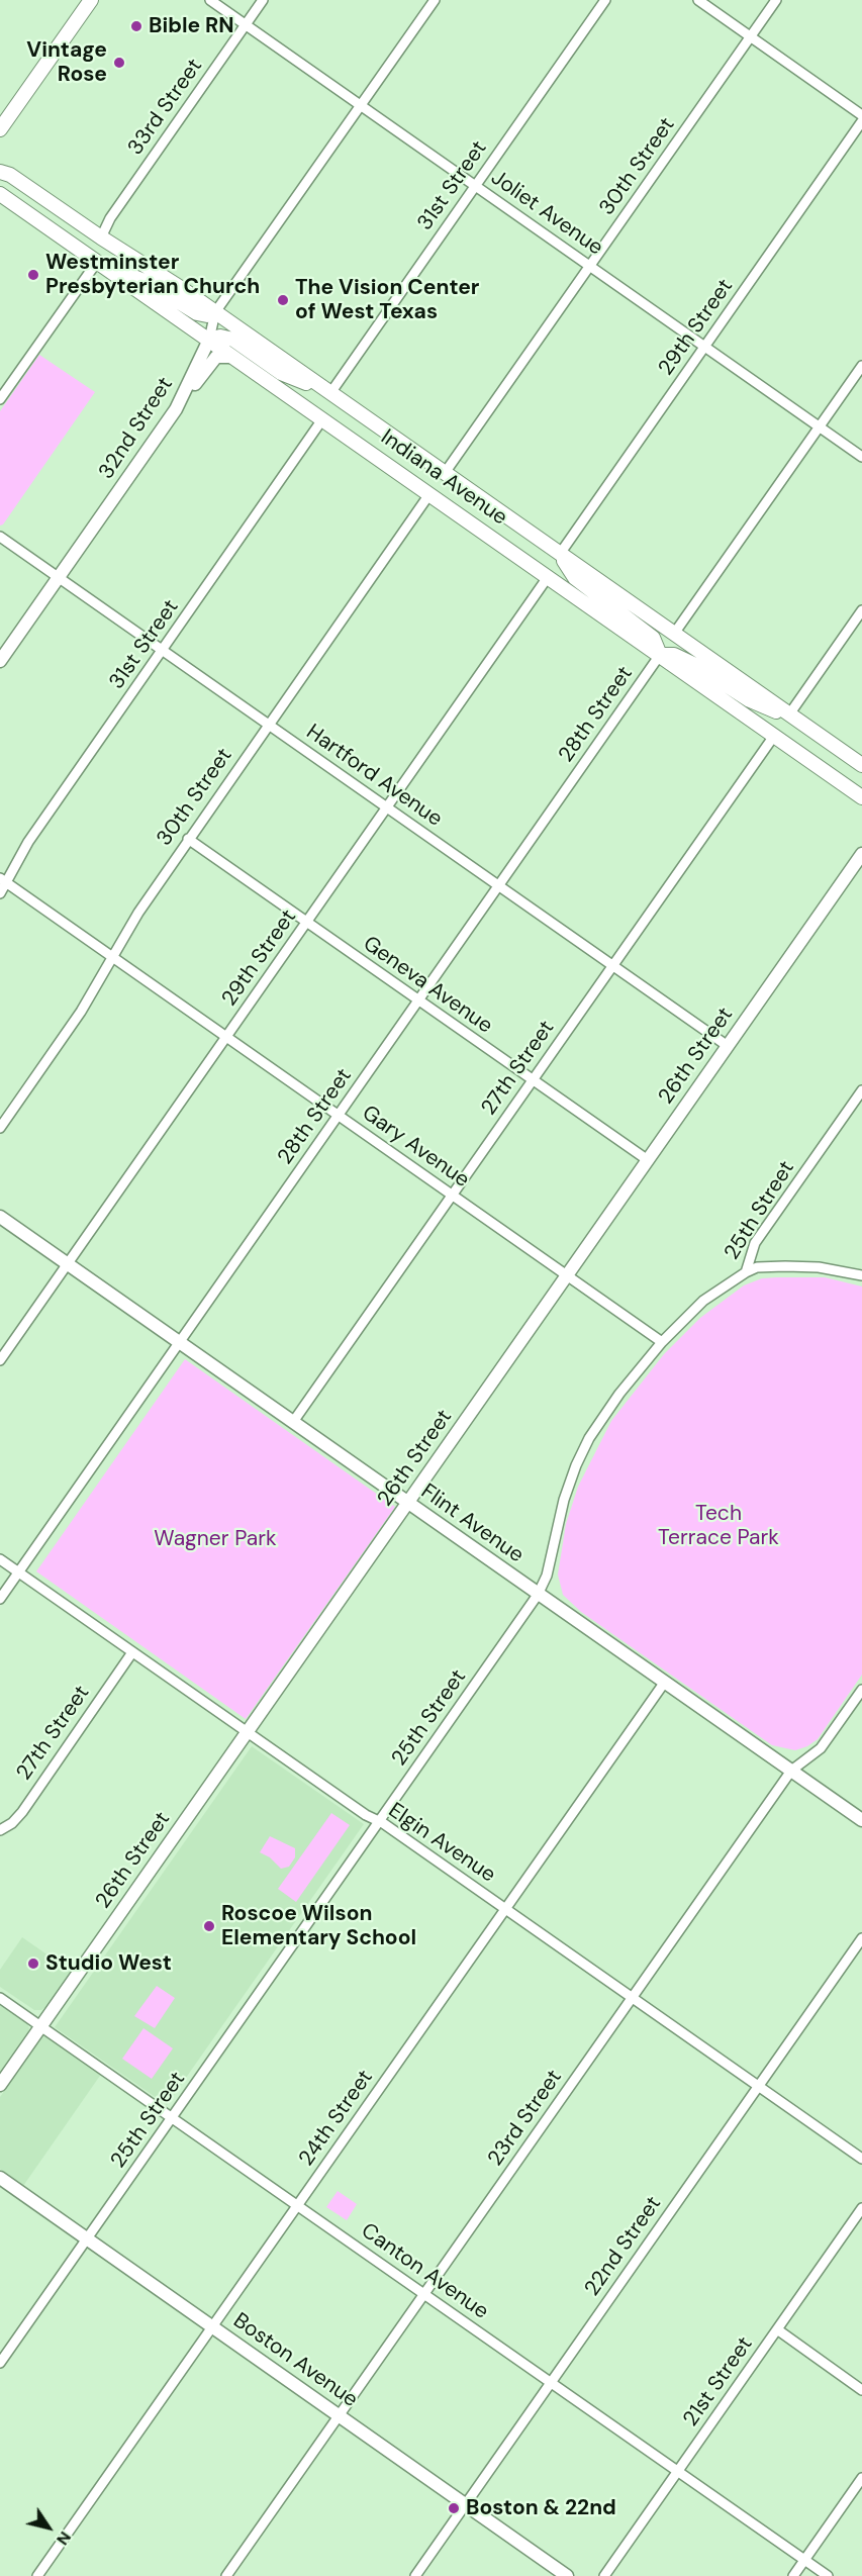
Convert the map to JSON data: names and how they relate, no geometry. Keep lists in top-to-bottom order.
{
  "streets": {
    "main road": ["Indiana Avenue"],
    "street": [
      "33rd Street",
      "30th Street",
      "31st Street",
      "Joliet Avenue",
      "29th Street",
      "32nd Street",
      "28th Street",
      "Hartford Avenue",
      "Geneva Avenue",
      "26th Street",
      "27th Street",
      "Gary Avenue",
      "25th Street",
      "Flint Avenue",
      "Elgin Avenue",
      "24th Street",
      "23rd Street",
      "22nd Street",
      "Canton Avenue",
      "Boston Avenue",
      "21st Street"
    ]
  },
  "crossings": [
    ["33rd Street", "Joliet Avenue"],
    ["33rd Street", "Indiana Avenue"],
    ["30th Street", "Joliet Avenue"],
    ["30th Street", "Indiana Avenue"],
    ["30th Street", "Hartford Avenue"],
    ["30th Street", "Geneva Avenue"],
    ["30th Street", "Gary Avenue"],
    ["31st Street", "Joliet Avenue"],
    ["31st Street", "Indiana Avenue"],
    ["31st Street", "Hartford Avenue"],
    ["31st Street", "Gary Avenue"],
    ["Joliet Avenue", "29th Street"],
    ["Joliet Avenue", "32nd Street"],
    ["29th Street", "Indiana Avenue"],
    ["29th Street", "Hartford Avenue"],
    ["29th Street", "Geneva Avenue"],
    ["29th Street", "Gary Avenue"],
    ["29th Street", "Flint Avenue"],
    ["32nd Street", "Indiana Avenue"],
    ["32nd Street", "Hartford Avenue"],
    ["Indiana Avenue", "28th Street"],
    ["Indiana Avenue", "27th Street"],
    ["28th Street", "Hartford Avenue"],
    ["28th Street", "Geneva Avenue"],
    ["28th Street", "Gary Avenue"],
    ["28th Street", "Flint Avenue"],
    ["28th Street", "Elgin Avenue"],
    ["Hartford Avenue", "26th Street"],
    ["Hartford Avenue", "27th Street"],
    ["Geneva Avenue", "26th Street"],
    ["Geneva Avenue", "27th Street"],
    ["26th Street", "Gary Avenue"],
    ["26th Street", "Flint Avenue"],
    ["26th Street", "Elgin Avenue"],
    ["26th Street", "Canton Avenue"],
    ["27th Street", "Gary Avenue"],
    ["27th Street", "Flint Avenue"],
    ["27th Street", "Elgin Avenue"],
    ["Gary Avenue", "25th Street"],
    ["25th Street", "Flint Avenue"],
    ["25th Street", "Elgin Avenue"],
    ["25th Street", "Canton Avenue"],
    ["25th Street", "Boston Avenue"],
    ["Flint Avenue", "24th Street"],
    ["Flint Avenue", "23rd Street"],
    ["Elgin Avenue", "24th Street"],
    ["Elgin Avenue", "23rd Street"],
    ["Elgin Avenue", "22nd Street"],
    ["24th Street", "Canton Avenue"],
    ["24th Street", "Boston Avenue"],
    ["23rd Street", "Canton Avenue"],
    ["23rd Street", "Boston Avenue"],
    ["22nd Street", "Canton Avenue"],
    ["22nd Street", "Boston Avenue"],
    ["Canton Avenue", "21st Street"]
  ],
  "parks": ["Tech Terrace Park", "Wagner Park"],
  "places": [
    "Bible RN",
    "Vintage Rose",
    "Westminster Presbyterian Church",
    "The Vision Center of West Texas",
    "Roscoe Wilson Elementary School",
    "Studio West",
    "Boston & 22nd"
  ],
  "north": "bottom right"
}
